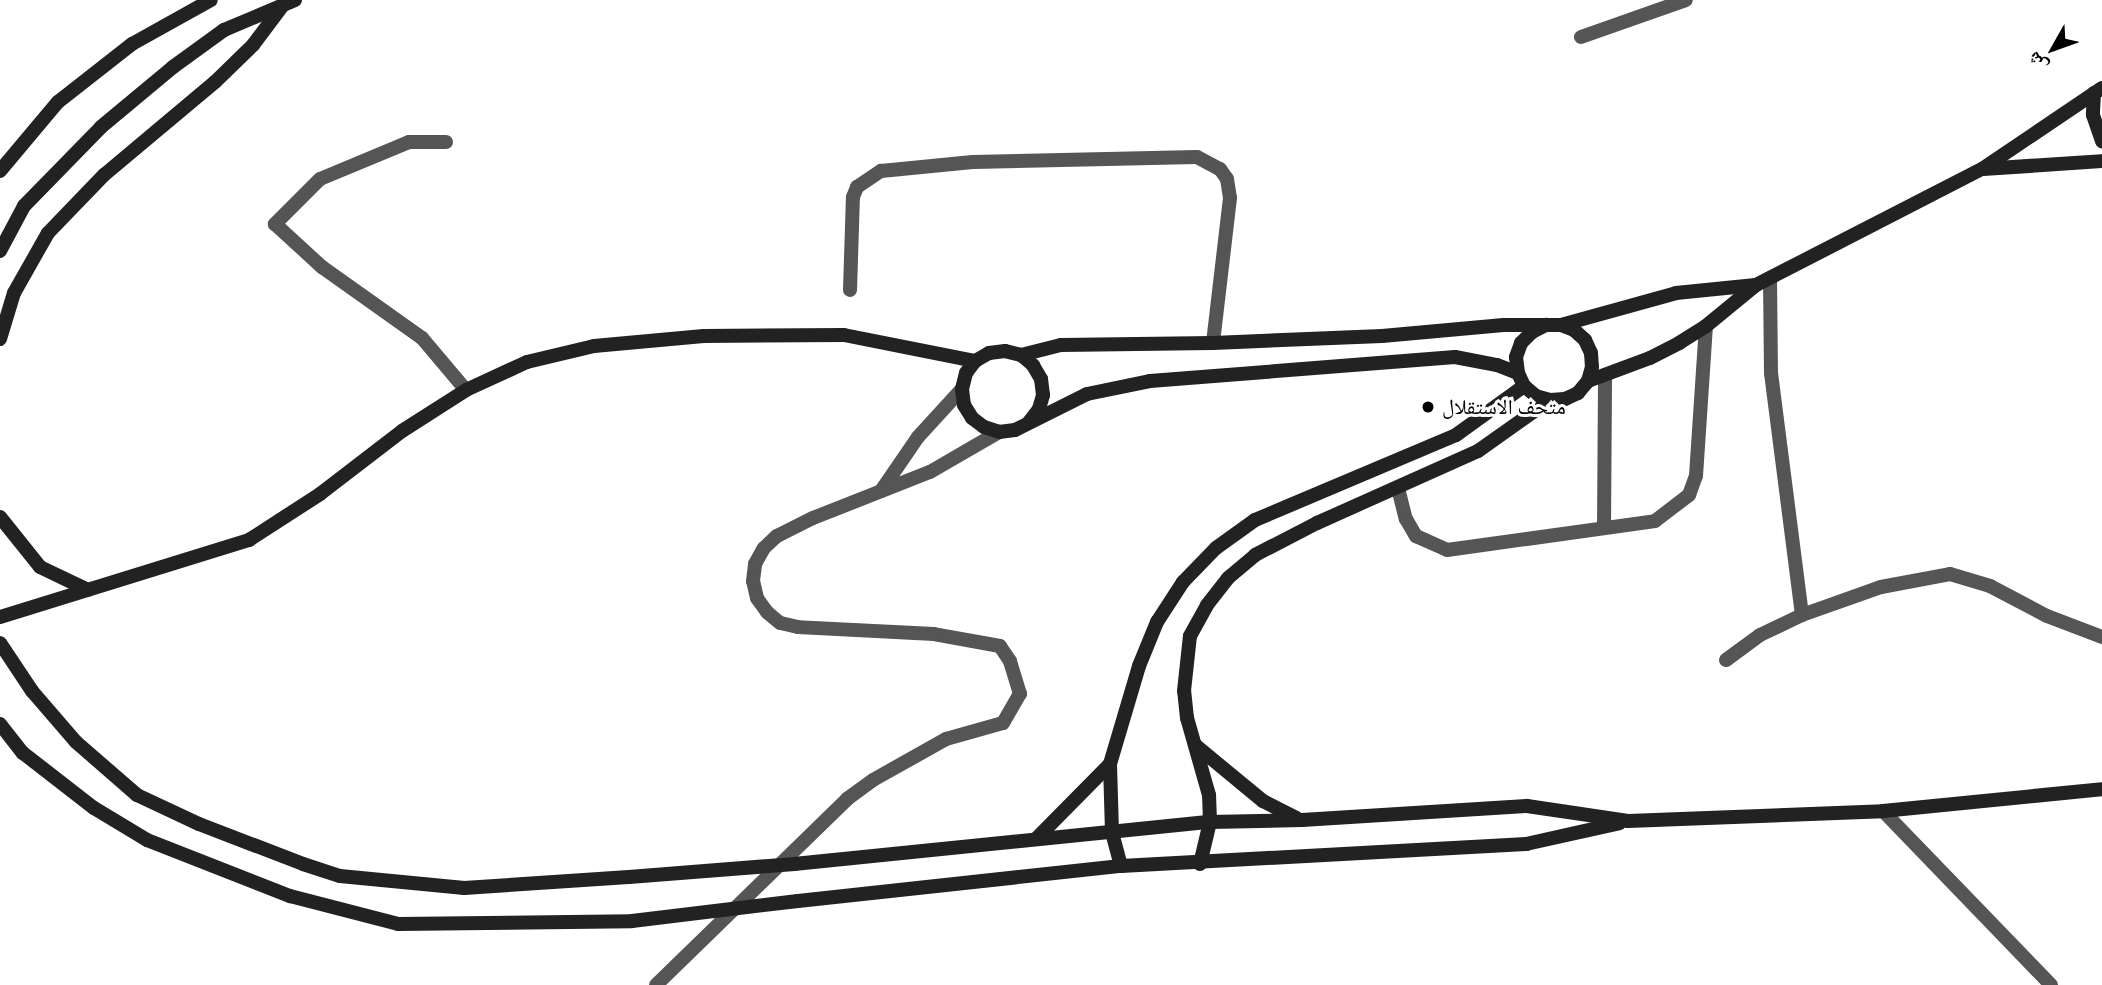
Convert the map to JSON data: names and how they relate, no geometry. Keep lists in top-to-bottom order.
{
  "places": ["متحف الاستقلال"],
  "north": "bottom left"
}
